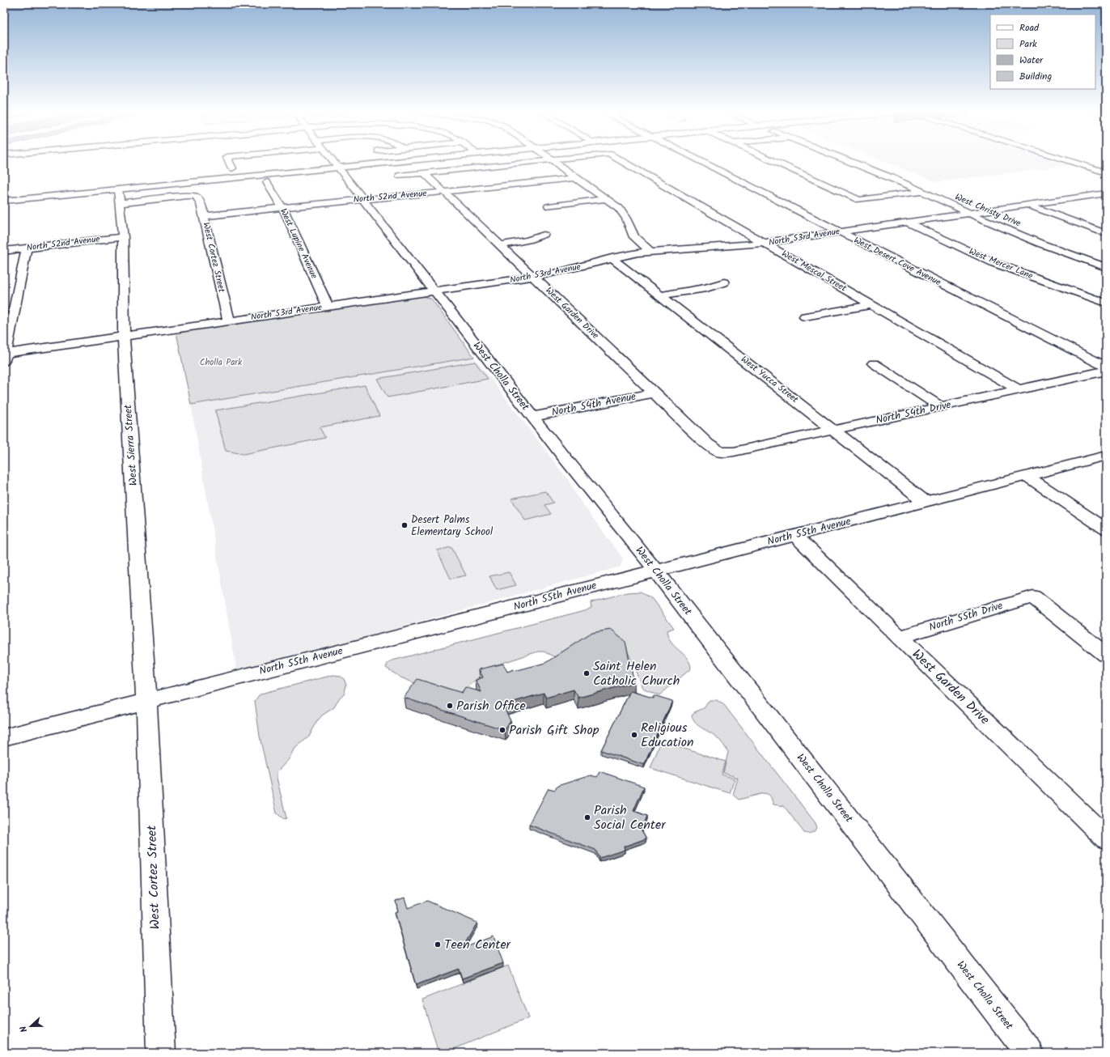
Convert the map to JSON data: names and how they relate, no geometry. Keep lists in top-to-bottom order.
{
  "streets": {
    "street": [
      "North 52nd Avenue",
      "West Christy Drive",
      "North 53rd Avenue",
      "West Lupine Avenue",
      "West Cortez Street",
      "West Desert Cove Avenue",
      "West Mercer Lane",
      "West Mescal Street",
      "West Garden Drive",
      "West Cholla Street",
      "West Yucca Street",
      "North 54th Avenue",
      "North 54th Drive",
      "West Sierra Street",
      "North 55th Avenue",
      "North 55th Drive"
    ]
  },
  "crossings": [
    ["North 52nd Avenue", "West Lupine Avenue"],
    ["North 52nd Avenue", "West Cortez Street"],
    ["North 52nd Avenue", "West Garden Drive"],
    ["North 52nd Avenue", "West Cholla Street"],
    ["North 52nd Avenue", "West Sierra Street"],
    ["West Christy Drive", "North 53rd Avenue"],
    ["North 53rd Avenue", "West Lupine Avenue"],
    ["North 53rd Avenue", "West Cortez Street"],
    ["North 53rd Avenue", "West Desert Cove Avenue"],
    ["North 53rd Avenue", "West Mercer Lane"],
    ["North 53rd Avenue", "West Mescal Street"],
    ["North 53rd Avenue", "West Garden Drive"],
    ["North 53rd Avenue", "West Cholla Street"],
    ["North 53rd Avenue", "West Yucca Street"],
    ["North 53rd Avenue", "West Sierra Street"],
    ["West Cortez Street", "West Sierra Street"],
    ["West Cortez Street", "North 55th Avenue"],
    ["West Mescal Street", "North 54th Drive"],
    ["West Garden Drive", "North 54th Avenue"],
    ["West Garden Drive", "North 54th Drive"],
    ["West Garden Drive", "North 55th Avenue"],
    ["West Garden Drive", "North 55th Drive"],
    ["West Cholla Street", "North 54th Avenue"],
    ["West Cholla Street", "North 55th Avenue"],
    ["West Yucca Street", "North 54th Drive"],
    ["West Yucca Street", "North 55th Avenue"],
    ["West Sierra Street", "North 55th Avenue"]
  ],
  "parks": ["Cholla Park"],
  "places": [
    "Desert Palms Elementary School",
    "Saint Helen Catholic Church",
    "Parish Office",
    "Parish Gift Shop",
    "Religious Education",
    "Parish Social Center",
    "Teen Center"
  ],
  "legend": [
    "Road",
    "Park",
    "Water",
    "Building"
  ],
  "north": "left"
}
